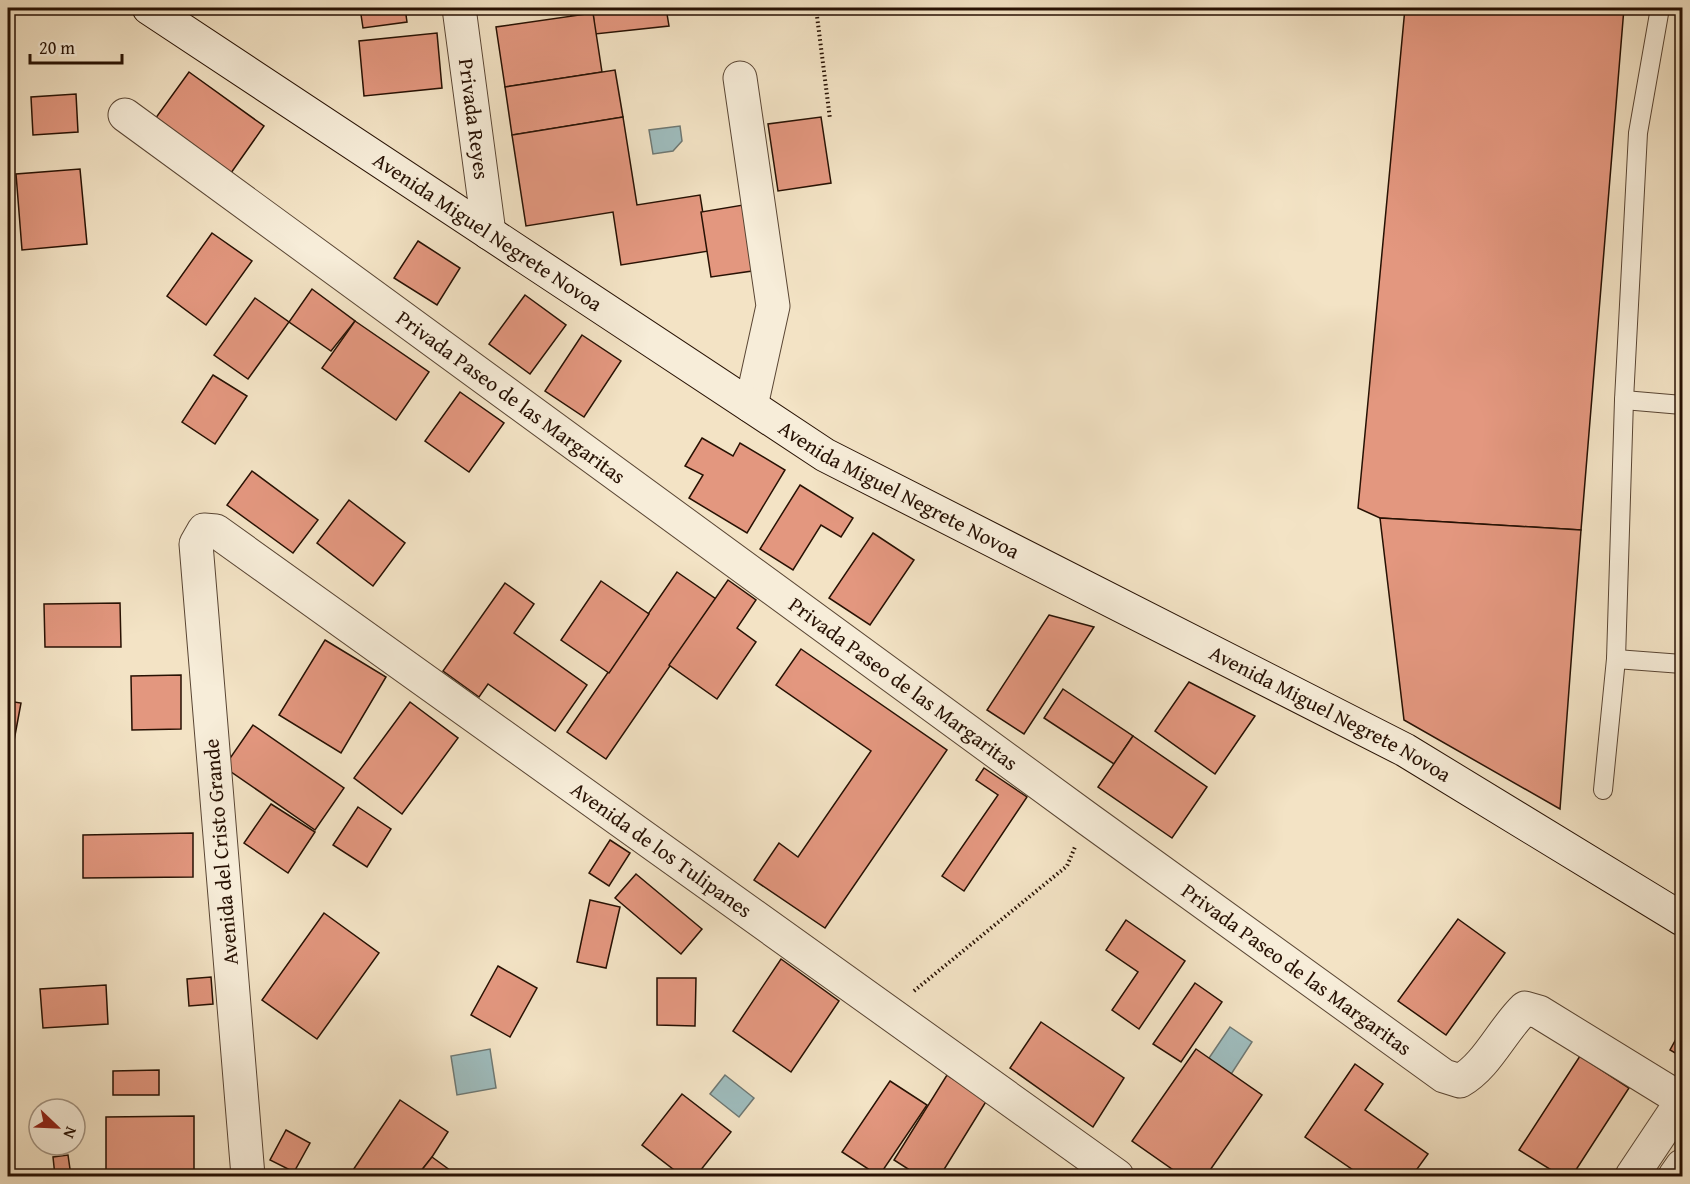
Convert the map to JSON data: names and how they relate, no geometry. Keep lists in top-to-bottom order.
{
  "streets": {
    "street": [
      "Privada Reyes",
      "Avenida Miguel Negrete Novoa",
      "Privada Paseo de las Margaritas",
      "Avenida de los Tulipanes",
      "Avenida del Cristo Grande"
    ]
  },
  "crossings": [
    ["Privada Reyes", "Avenida Miguel Negrete Novoa"],
    ["Avenida de los Tulipanes", "Avenida del Cristo Grande"]
  ],
  "scale_bar": "20 m",
  "north": "bottom right"
}
